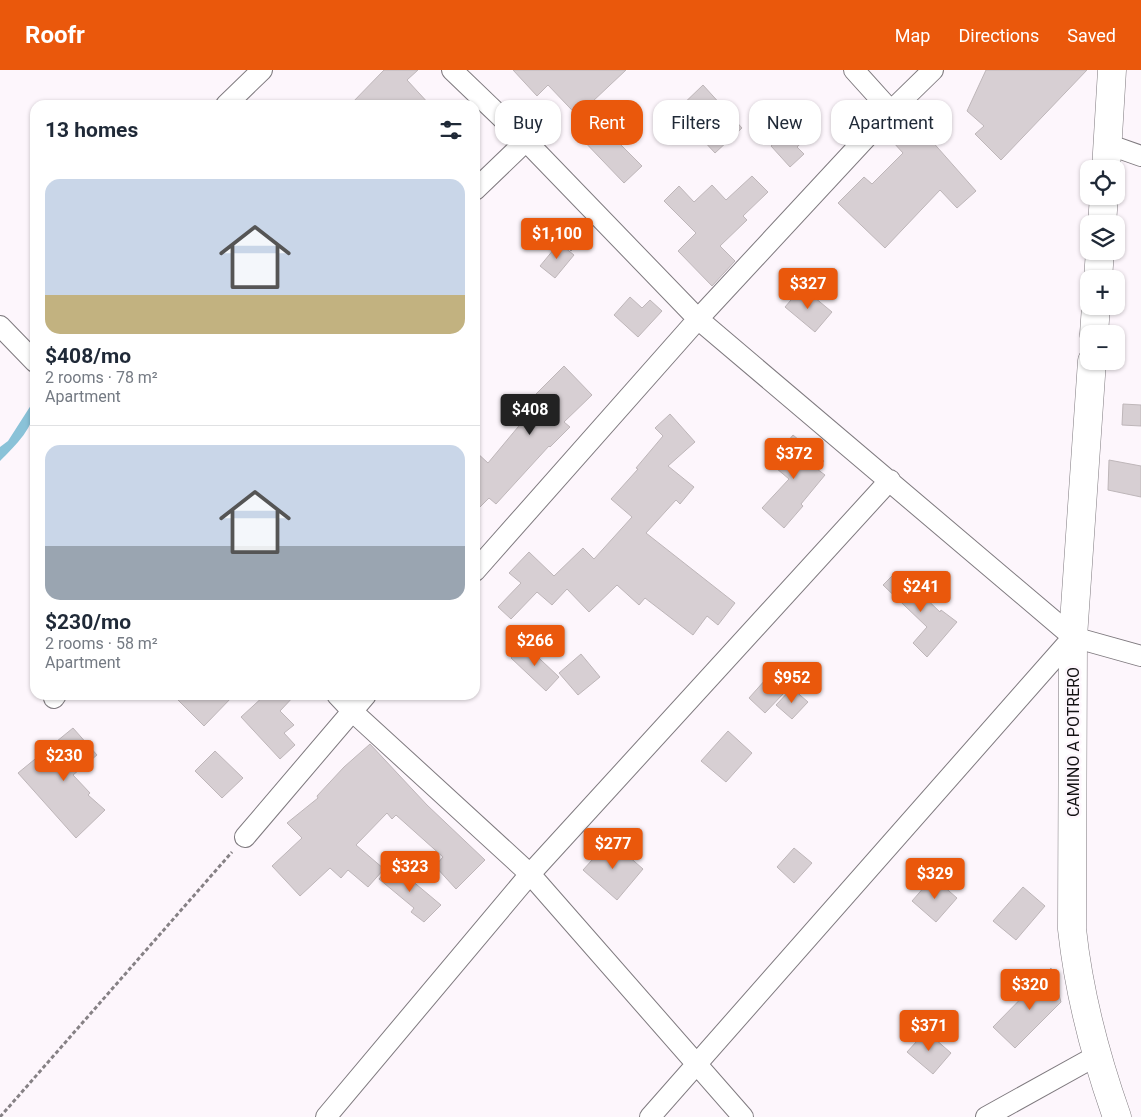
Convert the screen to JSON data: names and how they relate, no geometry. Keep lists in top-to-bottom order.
{
  "streets": {
    "street": ["CAMINO A POTRERO"]
  },
  "page": {
    "header": "Roofr",
    "nav": ["Map", "Directions", "Saved"],
    "chip": [
      "Buy",
      "Rent",
      "Filters",
      "New",
      "Apartment"
    ],
    "heading": "13 homes",
    "map_buttons": ["+", "−"],
    "list": [
      {
        "name": "$408/mo",
        "note": "2 rooms · 78 m² · Apartment"
      },
      {
        "name": "$230/mo",
        "note": "2 rooms · 58 m² · Apartment"
      }
    ],
    "price": [
      "$1,100",
      "$327",
      "$408",
      "$372",
      "$241",
      "$266",
      "$952",
      "$230",
      "$277",
      "$323",
      "$329",
      "$320",
      "$371"
    ]
  }
}
